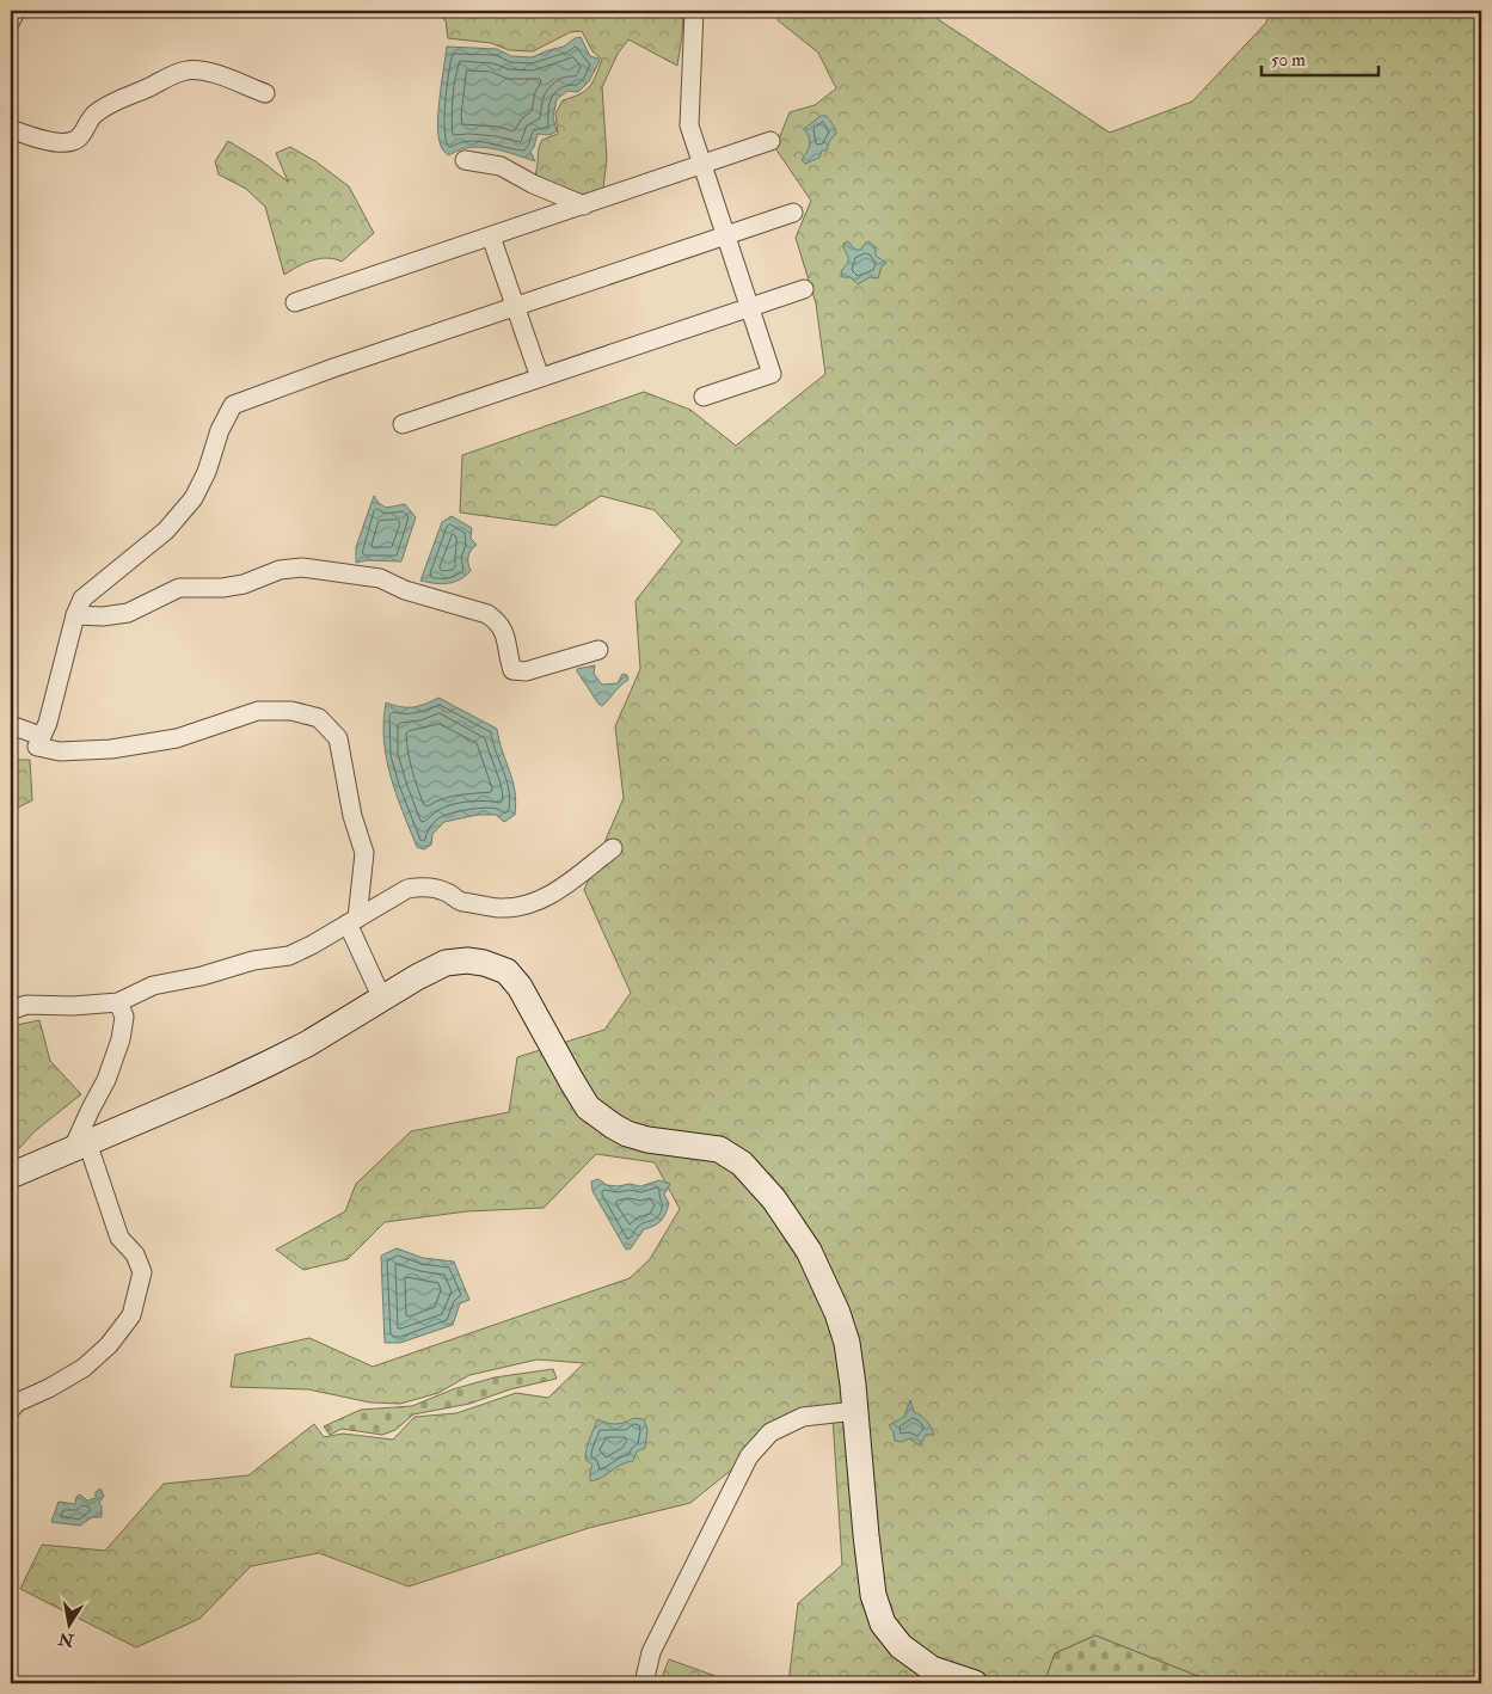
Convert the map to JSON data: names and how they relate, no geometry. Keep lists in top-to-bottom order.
{
  "scale_bar": "50 m",
  "north": "bottom"
}
